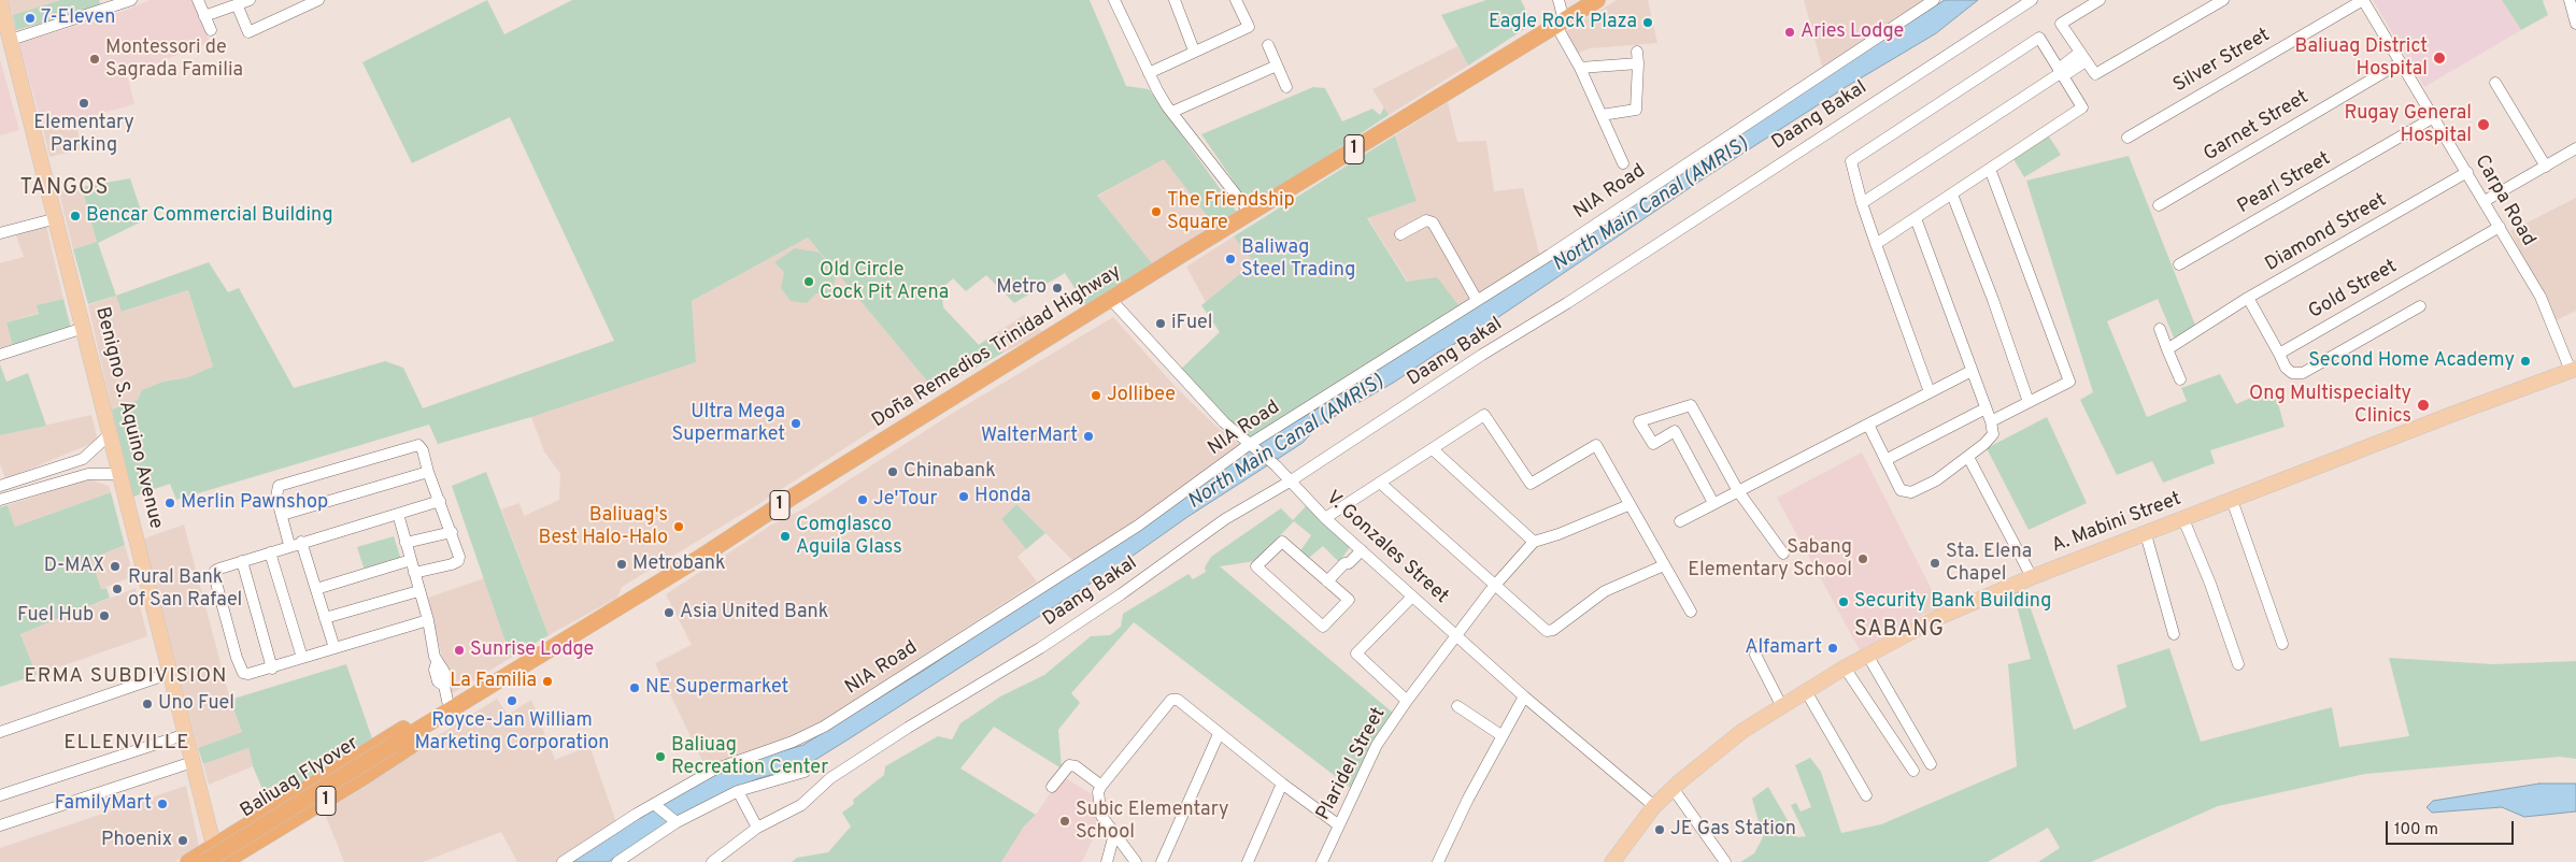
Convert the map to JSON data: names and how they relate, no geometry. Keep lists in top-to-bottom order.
{
  "streets": {
    "highway": ["1", "Doña Remedios Trinidad Highway", "Baliuag Flyover"],
    "main road": ["Benigno S. Aquino Avenue", "A. Mabini Street"],
    "street": [
      "Silver Street",
      "Daang Bakal",
      "Garnet Street",
      "Pearl Street",
      "NIA Road",
      "Carpa Road",
      "Diamond Street",
      "Gold Street",
      "V. Gonzales Street",
      "Plaridel Street"
    ]
  },
  "crossings": [
    ["Silver Street", "Carpa Road"],
    ["Daang Bakal", "V. Gonzales Street"],
    ["Garnet Street", "Carpa Road"],
    ["Pearl Street", "Carpa Road"],
    ["NIA Road", "V. Gonzales Street"],
    ["Carpa Road", "Diamond Street"],
    ["Carpa Road", "Gold Street"],
    ["Carpa Road", "A. Mabini Street"],
    ["Doña Remedios Trinidad Highway", "Benigno S. Aquino Avenue"],
    ["Doña Remedios Trinidad Highway", "V. Gonzales Street"],
    ["Doña Remedios Trinidad Highway", "Baliuag Flyover"],
    ["A. Mabini Street", "V. Gonzales Street"],
    ["V. Gonzales Street", "Plaridel Street"]
  ],
  "districts": [
    "TANGOS",
    "SABANG",
    "ERMA SUBDIVISION",
    "ELLENVILLE"
  ],
  "water": ["North Main Canal (AMRIS)"],
  "places": [
    "7-Eleven",
    "Eagle Rock Plaza",
    "Aries Lodge",
    "Baliuag District Hospital",
    "Montessori de Sagrada Familia",
    "Elementary Parking",
    "Rugay General Hospital",
    "The Friendship Square",
    "Bencar Commercial Building",
    "Baliwag Steel Trading",
    "Old Circle Cock Pit Arena",
    "Metro",
    "iFuel",
    "Second Home Academy",
    "Jollibee",
    "Ong Multispecialty Clinics",
    "Ultra Mega Supermarket",
    "WalterMart",
    "Chinabank",
    "Honda",
    "Je'Tour",
    "Merlin Pawnshop",
    "Baliuag's Best Halo-Halo",
    "Comglasco Aguila Glass",
    "Sabang Elementary School",
    "Sta. Elena Chapel",
    "Metrobank",
    "D-MAX",
    "Rural Bank of San Rafael",
    "Security Bank Building",
    "Asia United Bank",
    "Fuel Hub",
    "Alfamart",
    "Sunrise Lodge",
    "La Familia",
    "NE Supermarket",
    "Royce-Jan William Marketing Corporation",
    "Uno Fuel",
    "Baliuag Recreation Center",
    "FamilyMart",
    "Subic Elementary School",
    "JE Gas Station",
    "Phoenix"
  ],
  "scale_bar": "100 m"
}
